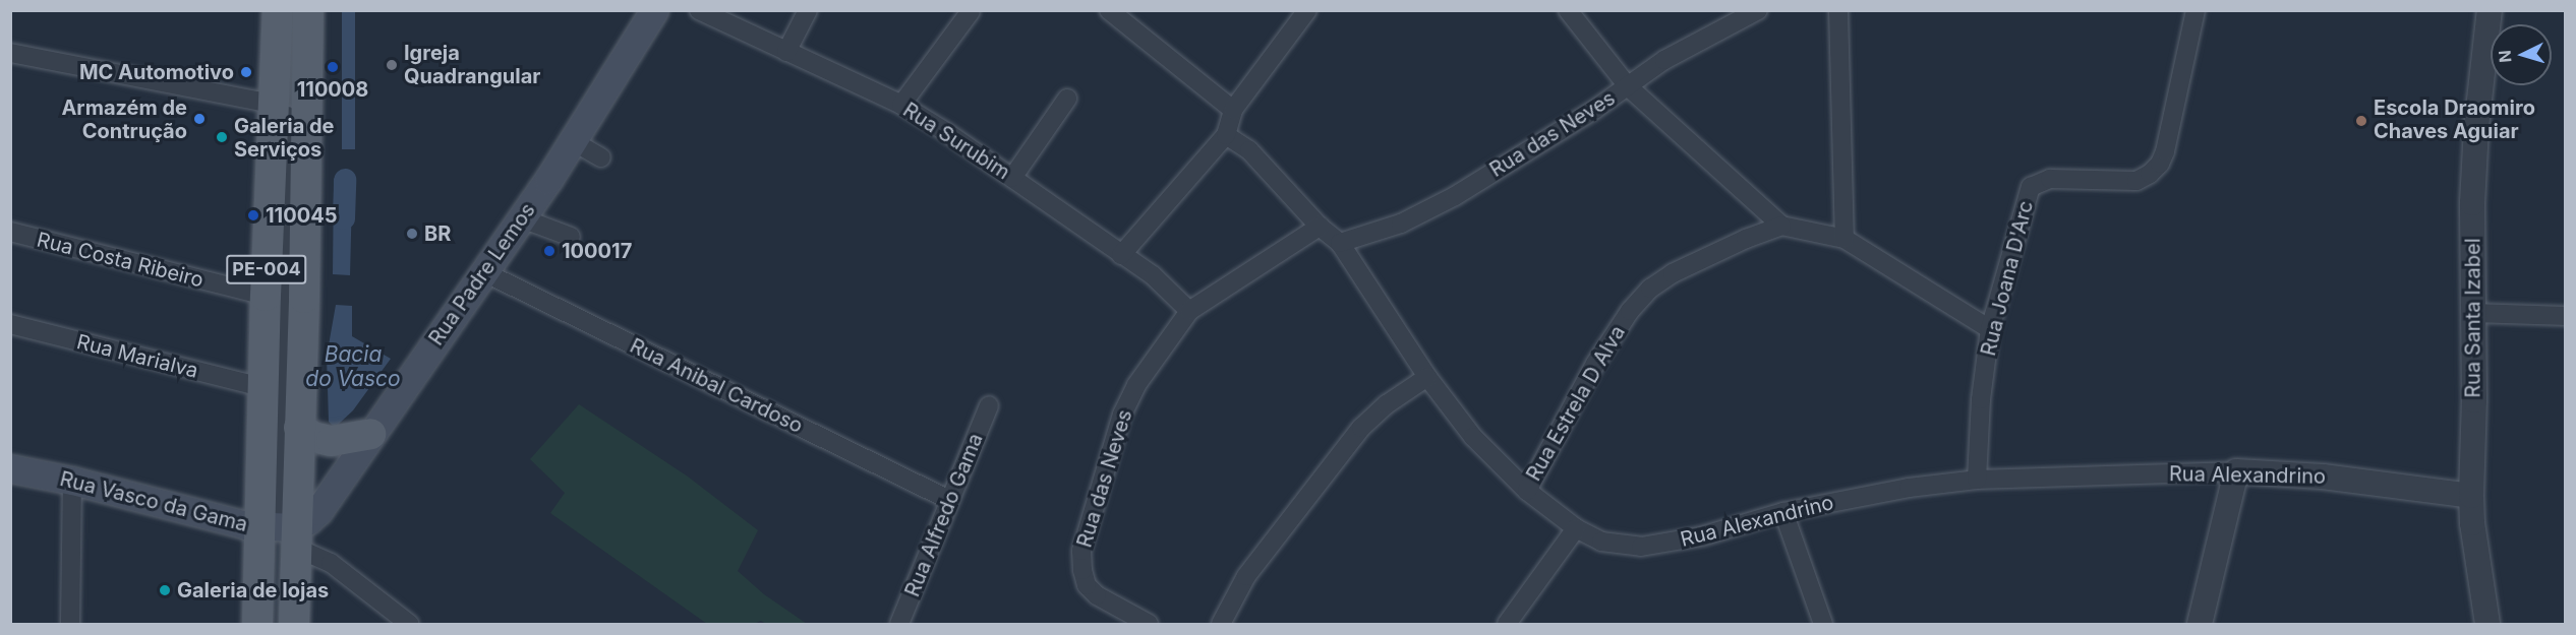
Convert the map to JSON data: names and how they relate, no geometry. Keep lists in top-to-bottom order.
{
  "streets": {
    "main road": ["PE-004", "Rua Padre Lemos", "Rua Vasco da Gama"],
    "street": [
      "Rua das Neves",
      "Rua Surubim",
      "Rua Costa Ribeiro",
      "Rua Joana D'Arc",
      "Rua Santa Izabel",
      "Rua Marialva",
      "Rua Anibal Cardoso",
      "Rua Estrela D Alva",
      "Rua Alexandrino",
      "Rua Alfredo Gama"
    ]
  },
  "crossings": [
    ["Rua das Neves", "Rua Surubim"],
    ["Rua das Neves", "Rua Alexandrino"],
    ["Rua Costa Ribeiro", "PE-004"],
    ["PE-004", "Rua Padre Lemos"],
    ["PE-004", "Rua Marialva"],
    ["PE-004", "Rua Vasco da Gama"],
    ["Rua Padre Lemos", "Rua Anibal Cardoso"],
    ["Rua Padre Lemos", "Rua Vasco da Gama"],
    ["Rua Joana D'Arc", "Rua Alexandrino"],
    ["Rua Santa Izabel", "Rua Alexandrino"],
    ["Rua Anibal Cardoso", "Rua Alfredo Gama"],
    ["Rua Estrela D Alva", "Rua Alexandrino"]
  ],
  "water": ["Bacia do Vasco"],
  "places": [
    "Igreja Quadrangular",
    "110008",
    "MC Automotivo",
    "Armazém de Contrução",
    "Escola Draomiro Chaves Aguiar",
    "Galeria de Serviços",
    "110045",
    "BR",
    "100017",
    "Galeria de lojas"
  ],
  "north": "left"
}
